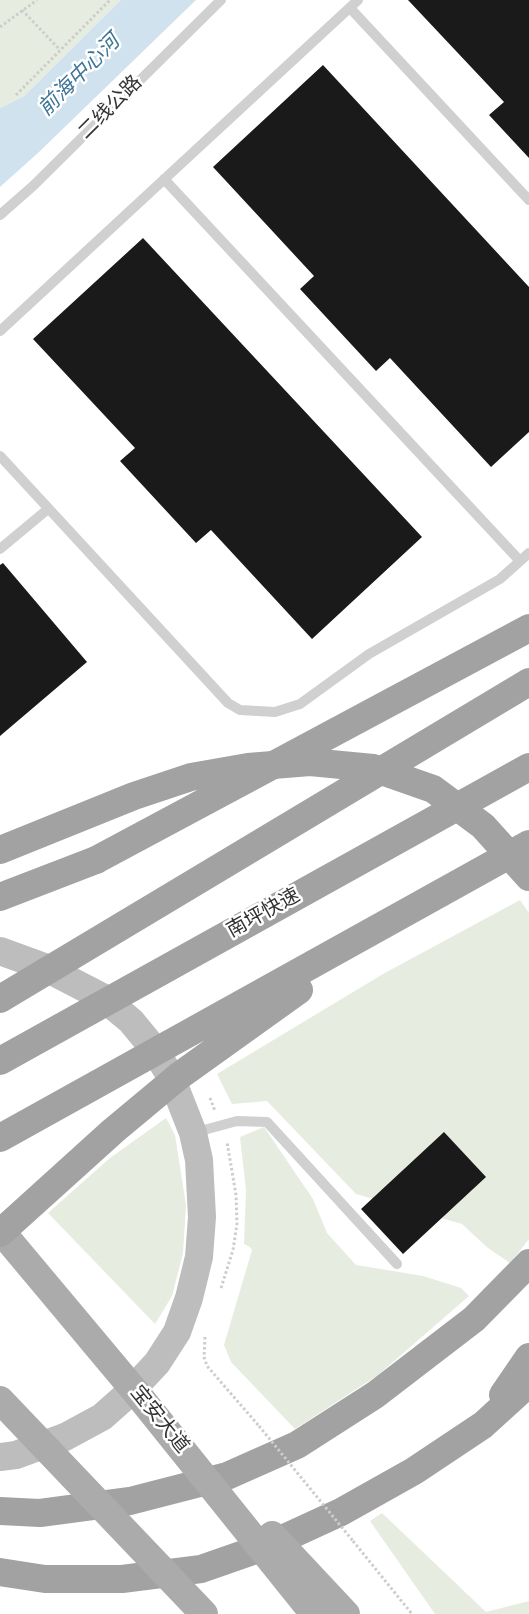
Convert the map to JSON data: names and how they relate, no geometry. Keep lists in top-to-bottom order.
{
  "streets": {
    "highway": ["南坪快速"],
    "main road": ["宝安大道"],
    "lane": ["二线公路"]
  },
  "water": ["前海中心河"]
}
